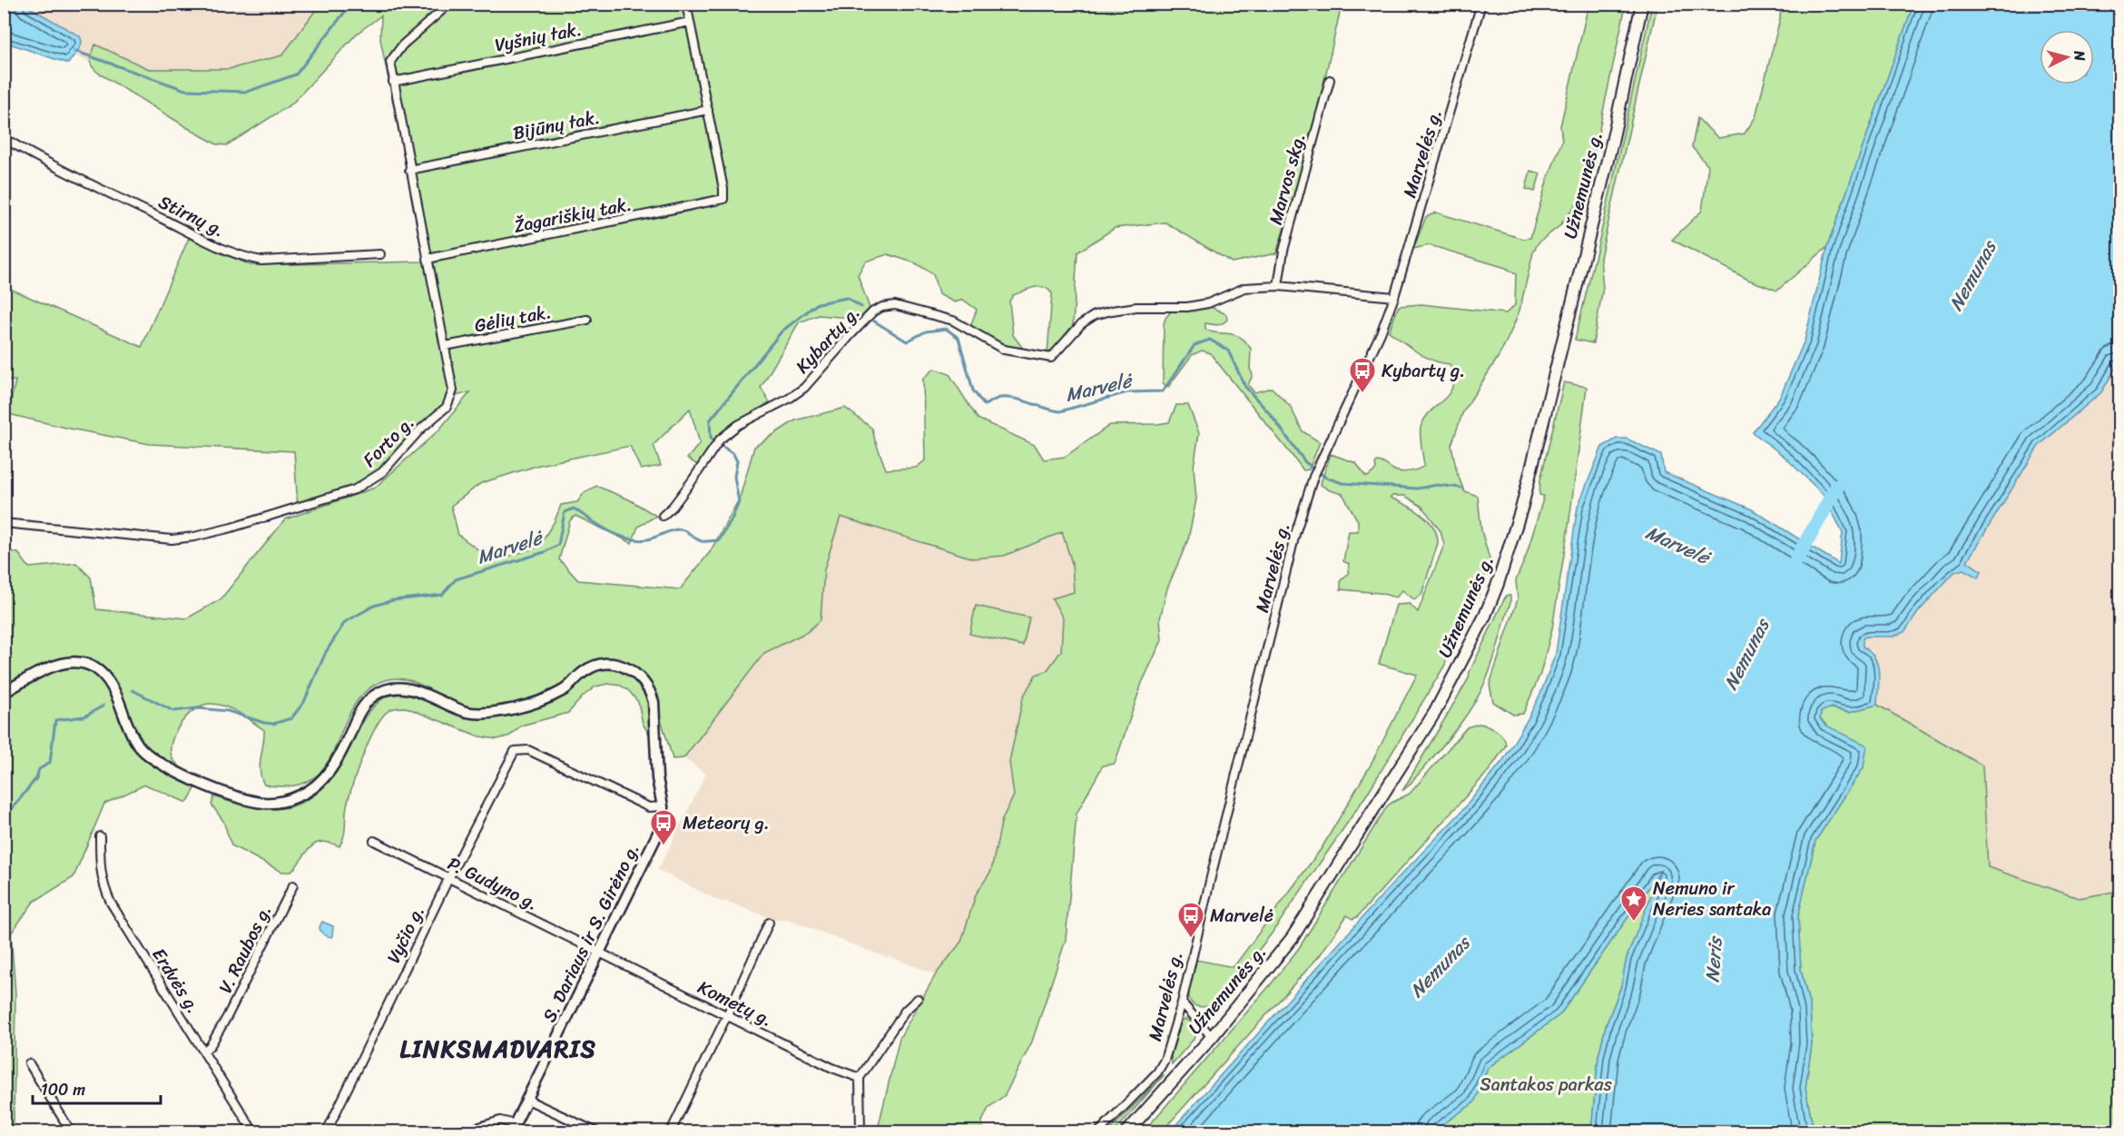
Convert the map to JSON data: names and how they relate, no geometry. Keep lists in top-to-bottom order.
{
  "streets": {
    "main road": ["Užnemunės g."],
    "street": [
      "Vyšnių tak.",
      "Bijūnų tak.",
      "Marvelės g.",
      "Marvos skg.",
      "Žagariškių tak.",
      "Stirnų g.",
      "Gėlių tak.",
      "Kybartų g.",
      "Forto g.",
      "P. Gudyno g.",
      "S. Dariaus ir S. Girėno g.",
      "Vyčio g.",
      "V. Raubos g.",
      "Erdvės g.",
      "Kometų g."
    ]
  },
  "crossings": [
    ["Vyšnių tak.", "Forto g."],
    ["Bijūnų tak.", "Žagariškių tak."],
    ["Bijūnų tak.", "Forto g."],
    ["Marvelės g.", "Kybartų g."],
    ["Marvos skg.", "Kybartų g."],
    ["Žagariškių tak.", "Forto g."],
    ["Gėlių tak.", "Forto g."],
    ["P. Gudyno g.", "S. Dariaus ir S. Girėno g."],
    ["P. Gudyno g.", "Vyčio g."],
    ["P. Gudyno g.", "Kometų g."],
    ["S. Dariaus ir S. Girėno g.", "Vyčio g."],
    ["S. Dariaus ir S. Girėno g.", "Kometų g."],
    ["V. Raubos g.", "Erdvės g."]
  ],
  "districts": ["LINKSMADVARIS"],
  "water": ["Nemunas", "Marvelė", "Neris"],
  "parks": ["Santakos parkas"],
  "places": {
    "bus stop": ["Kybartų g.", "Meteorų g.", "Marvelė"],
    "place": ["Nemuno ir Neries santaka"]
  },
  "scale_bar": "100 m",
  "north": "right"
}
